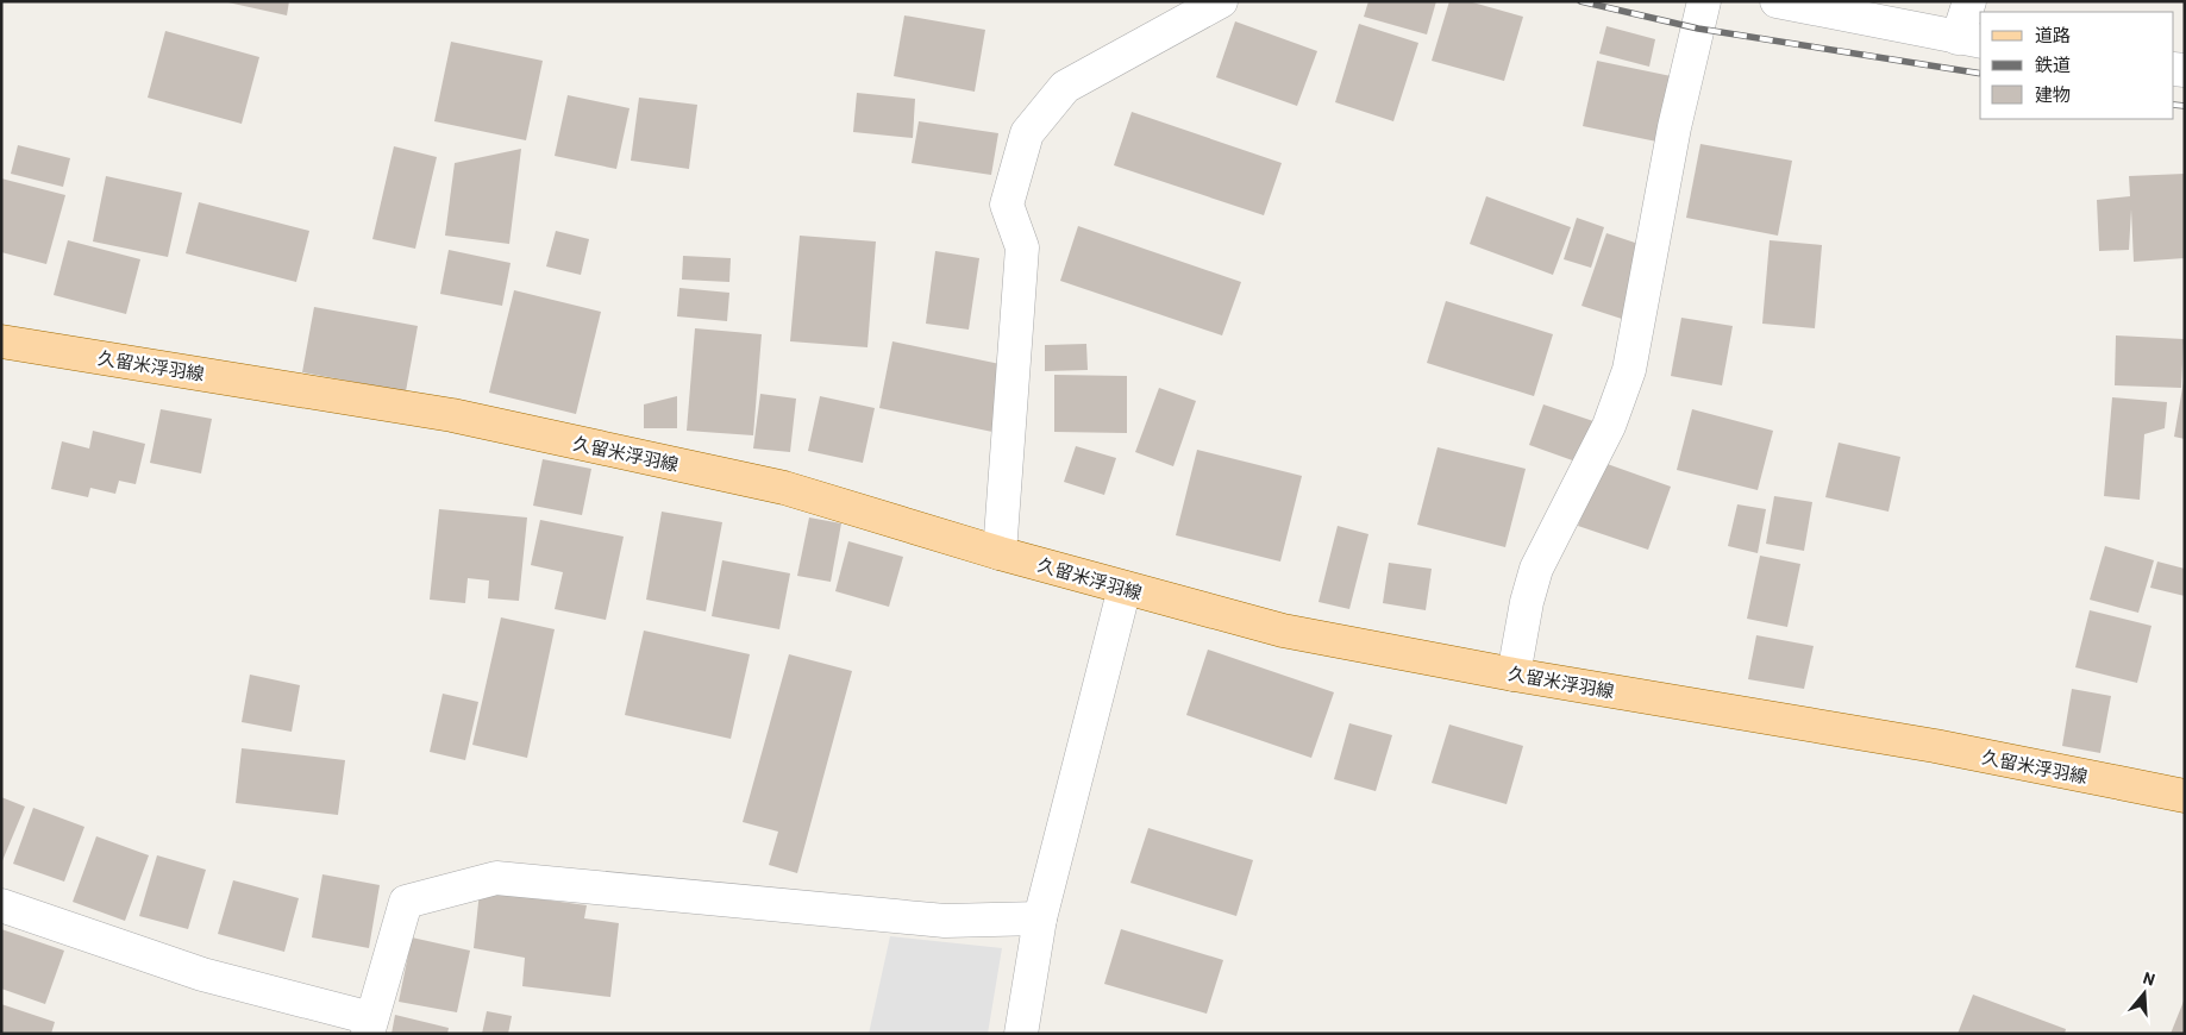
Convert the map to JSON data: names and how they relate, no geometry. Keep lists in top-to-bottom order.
{
  "streets": {
    "main road": ["久留米浮羽線"]
  },
  "legend": ["道路", "鉄道", "建物"],
  "north": "top"
}
